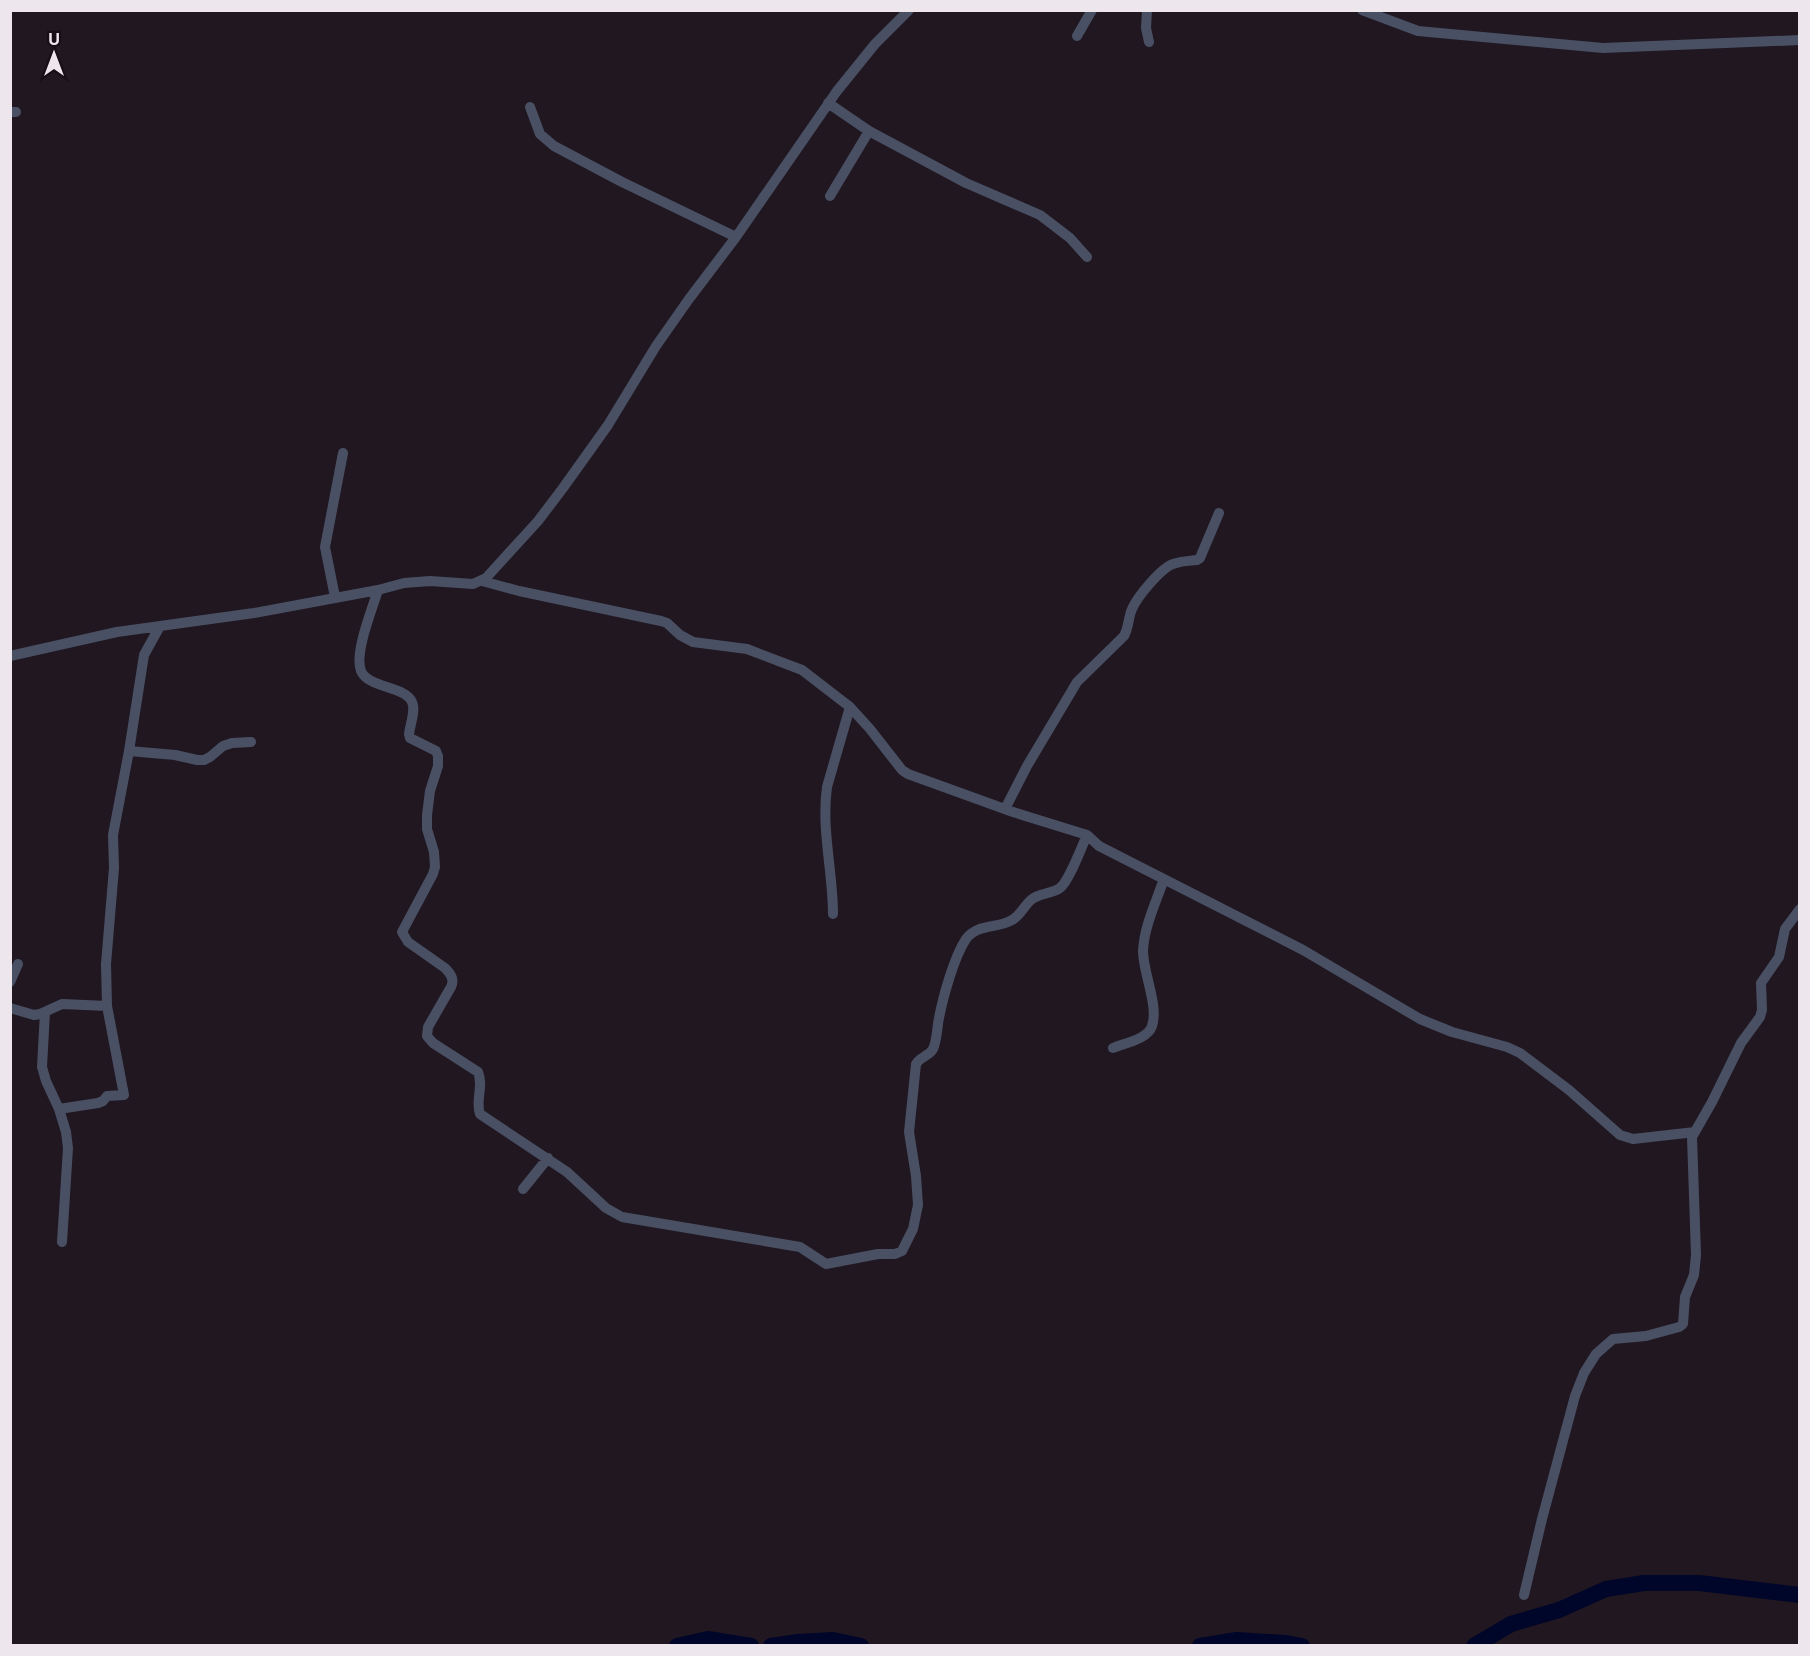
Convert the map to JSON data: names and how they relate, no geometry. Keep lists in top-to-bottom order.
{
  "north": "top"
}
